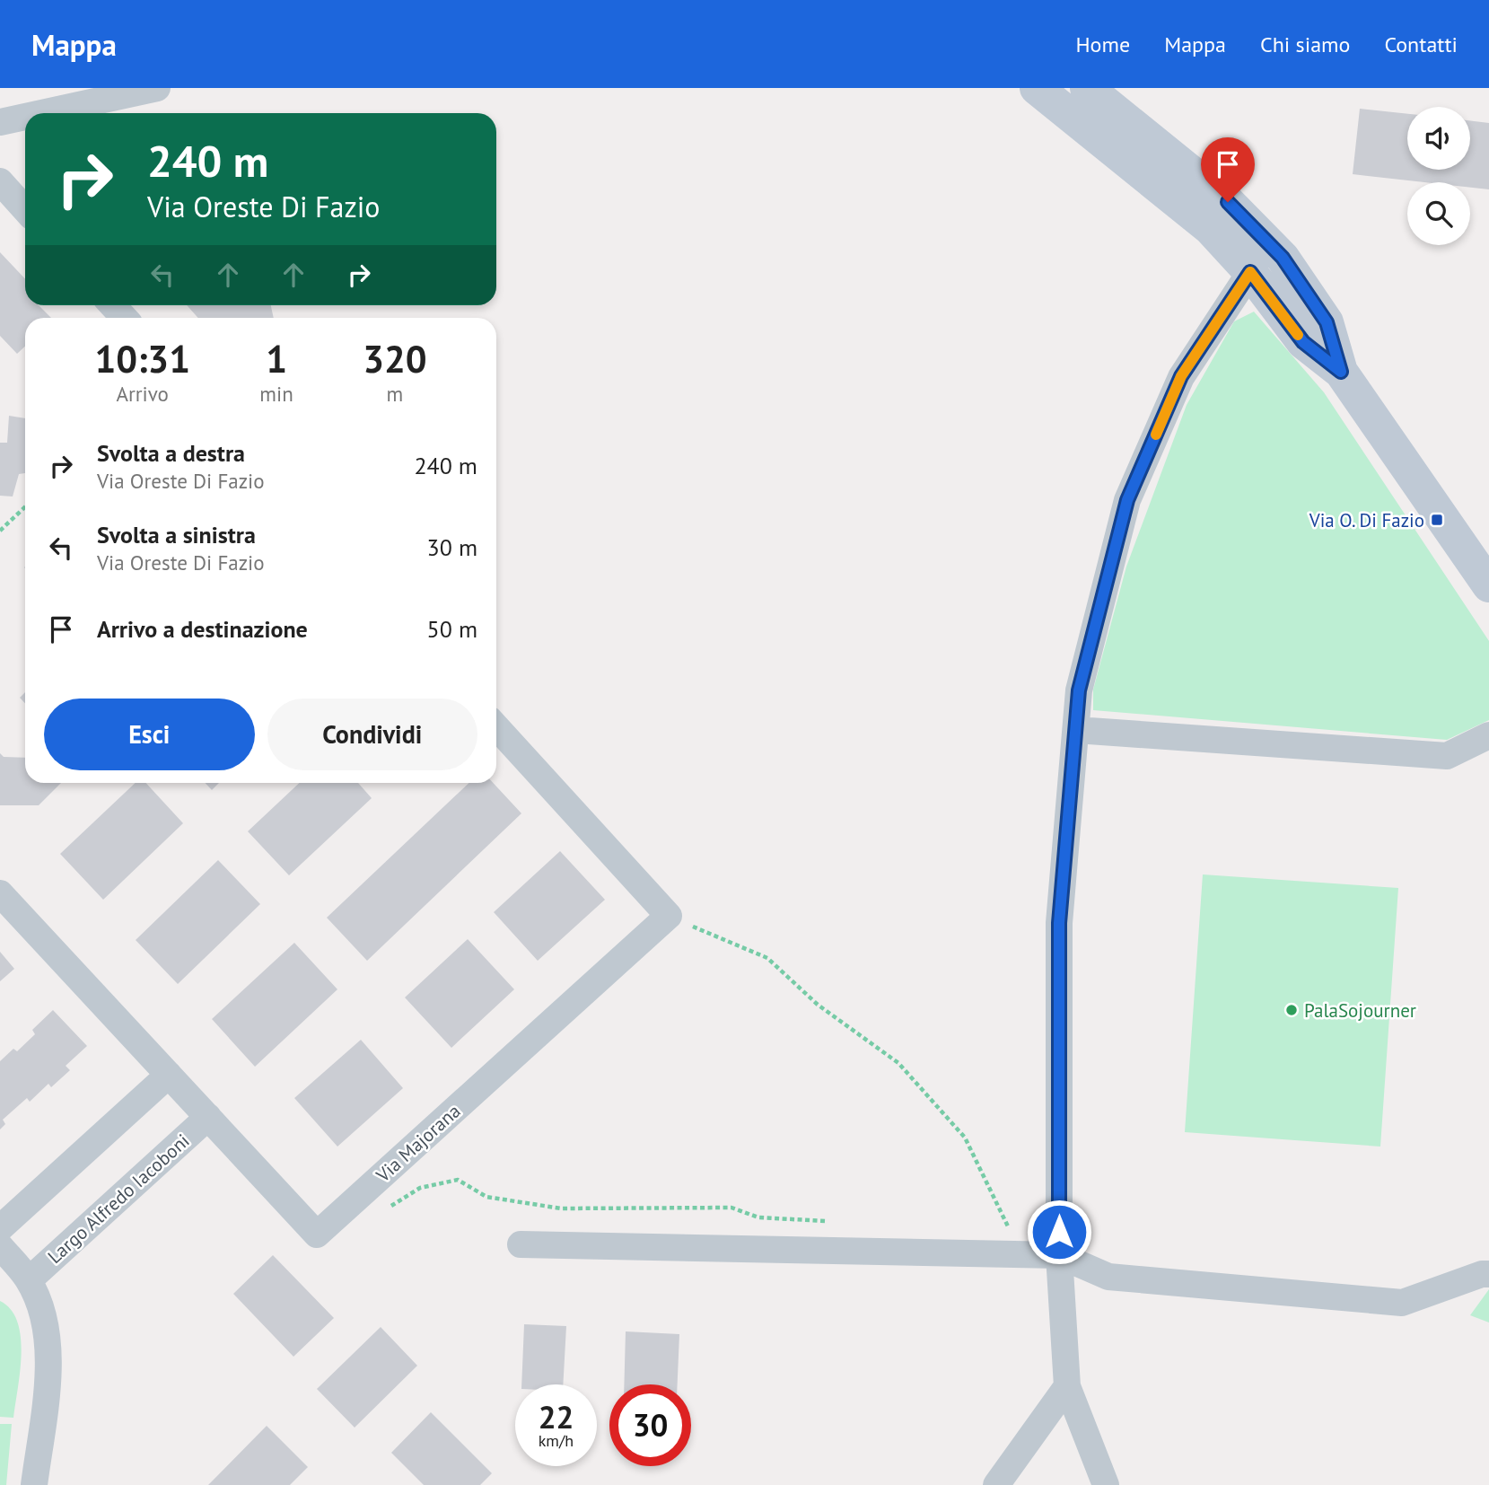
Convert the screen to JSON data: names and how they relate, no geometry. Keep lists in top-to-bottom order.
{
  "streets": {
    "street": ["Via Majorana", "Largo Alfredo Iacoboni"]
  },
  "crossings": [
    ["Via Majorana", "Largo Alfredo Iacoboni"]
  ],
  "places": {
    "transit": ["Via O. Di Fazio"],
    "other": ["PalaSojourner"]
  },
  "page": {
    "header": "Mappa",
    "nav": [
      "Home",
      "Mappa",
      "Chi siamo",
      "Contatti"
    ],
    "turn": ["240 m", "Via Oreste Di Fazio"],
    "eta": [
      "10:31",
      "Arrivo",
      "1",
      "min",
      "320",
      "m"
    ],
    "list": [
      {
        "name": "Svolta a destra",
        "note": "Via Oreste Di Fazio",
        "value": "240 m"
      },
      {
        "name": "Svolta a sinistra",
        "note": "Via Oreste Di Fazio",
        "value": "30 m"
      },
      {
        "name": "Arrivo a destinazione",
        "value": "50 m"
      }
    ],
    "buttons": ["Esci", "Condividi"],
    "speed": "22 km/h",
    "limit": "30"
  }
}
